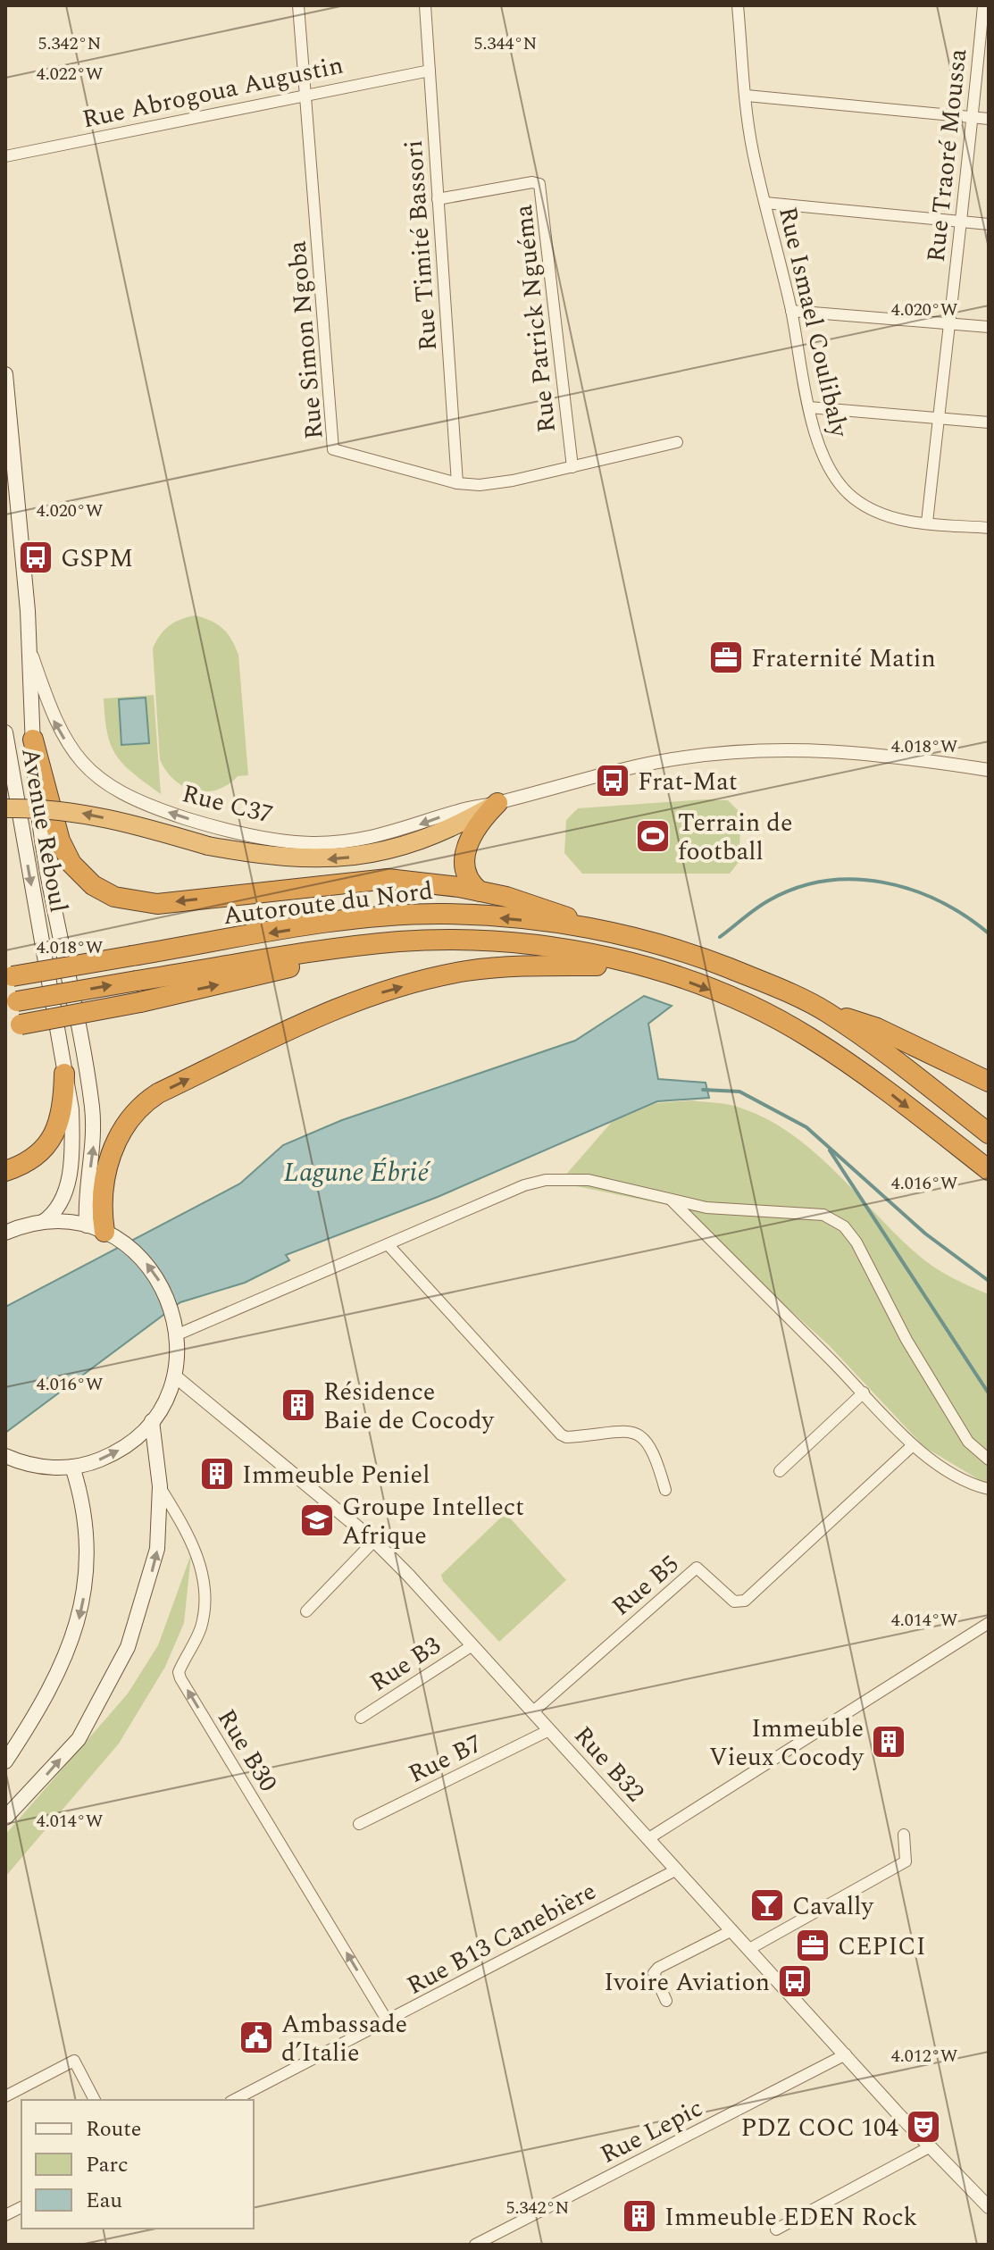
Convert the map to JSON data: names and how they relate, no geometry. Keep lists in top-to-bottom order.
{
  "streets": {
    "highway": ["Autoroute du Nord"],
    "main road": ["Avenue Reboul"],
    "street": [
      "Rue Abrogoua Augustin",
      "Rue Traoré Moussa",
      "Rue Timité Bassori",
      "Rue Patrick Nguéma",
      "Rue Ismael Coulibaly",
      "Rue Simon Ngoba",
      "Rue C37",
      "Rue B5",
      "Rue B3",
      "Rue B30",
      "Rue B7",
      "Rue B32",
      "Rue B13 Canebière",
      "Rue Lepic"
    ]
  },
  "crossings": [
    ["Rue Abrogoua Augustin", "Rue Timité Bassori"],
    ["Rue Abrogoua Augustin", "Rue Simon Ngoba"],
    ["Rue Traoré Moussa", "Rue Ismael Coulibaly"],
    ["Rue Timité Bassori", "Rue Patrick Nguéma"],
    ["Rue Timité Bassori", "Rue Simon Ngoba"],
    ["Rue Patrick Nguéma", "Rue Simon Ngoba"],
    ["Rue B5", "Rue B32"],
    ["Rue B3", "Rue B32"],
    ["Rue B30", "Rue B13 Canebière"],
    ["Rue B7", "Rue B32"],
    ["Rue B32", "Rue B13 Canebière"],
    ["Rue B32", "Rue Lepic"]
  ],
  "one_way": ["Rue C37", "Rue B30"],
  "water": ["Lagune Ébrié"],
  "places": {
    "bus stop": ["GSPM", "Frat-Mat", "Ivoire Aviation"],
    "office": ["Fraternité Matin", "CEPICI"],
    "sports": ["Terrain de football"],
    "building": [
      "Résidence Baie de Cocody",
      "Immeuble Peniel",
      "Immeuble Vieux Cocody",
      "Immeuble EDEN Rock"
    ],
    "school or university": ["Groupe Intellect Afrique"],
    "bar": ["Cavally"],
    "public building": ["Ambassade d’Italie"],
    "theatre": ["PDZ COC 104"]
  },
  "legend": ["Route", "Parc", "Eau"],
  "coordinates": [
    "5.342°N",
    "5.344°N",
    "4.022°W",
    "4.020°W",
    "4.018°W",
    "4.016°W",
    "4.014°W",
    "4.012°W"
  ]
}
